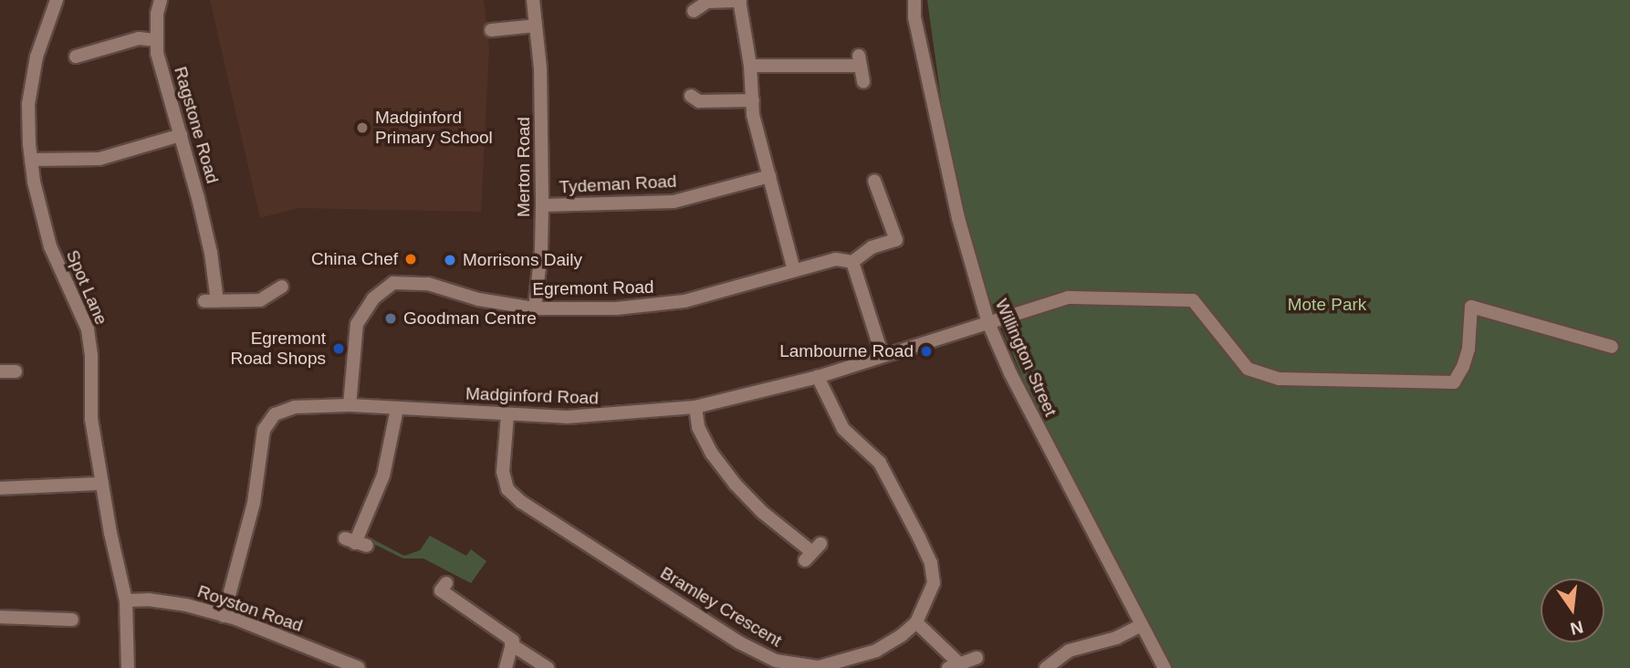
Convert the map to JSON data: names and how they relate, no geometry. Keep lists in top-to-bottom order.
{
  "streets": {
    "street": [
      "Ragstone Road",
      "Merton Road",
      "Tydeman Road",
      "Spot Lane",
      "Egremont Road",
      "Willington Street",
      "Madginford Road",
      "Bramley Crescent",
      "Royston Road"
    ]
  },
  "crossings": [
    ["Merton Road", "Tydeman Road"],
    ["Merton Road", "Egremont Road"],
    ["Spot Lane", "Royston Road"],
    ["Egremont Road", "Madginford Road"],
    ["Willington Street", "Madginford Road"],
    ["Madginford Road", "Bramley Crescent"],
    ["Madginford Road", "Royston Road"]
  ],
  "parks": ["Mote Park"],
  "places": [
    "Madginford Primary School",
    "China Chef",
    "Morrisons Daily",
    "Goodman Centre",
    "Egremont Road Shops",
    "Lambourne Road"
  ],
  "north": "bottom"
}
